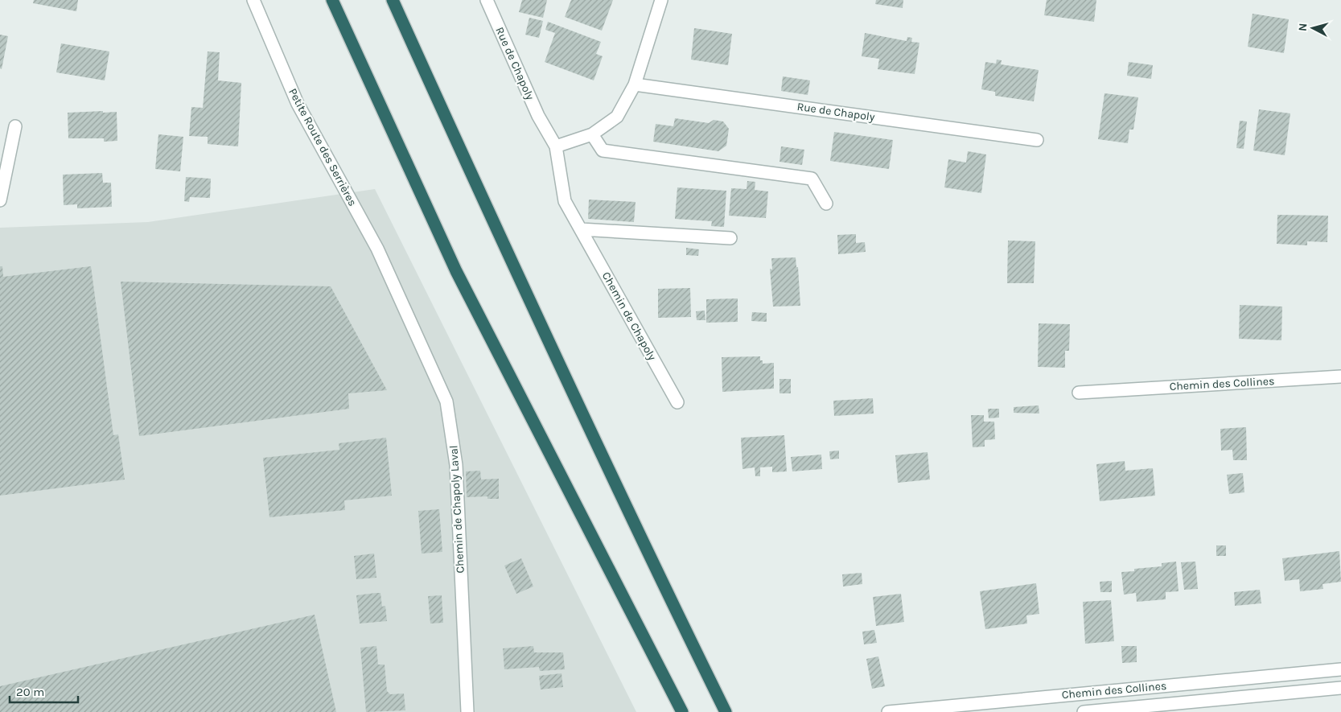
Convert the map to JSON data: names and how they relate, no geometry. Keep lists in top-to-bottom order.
{
  "streets": {
    "street": [
      "Rue de Chapoly",
      "Petite Route des Serrières",
      "Chemin de Chapoly",
      "Chemin des Collines",
      "Chemin de Chapoly Laval"
    ]
  },
  "crossings": [
    ["Rue de Chapoly", "Chemin de Chapoly"],
    ["Petite Route des Serrières", "Chemin de Chapoly Laval"]
  ],
  "scale_bar": "20 m",
  "north": "left"
}
